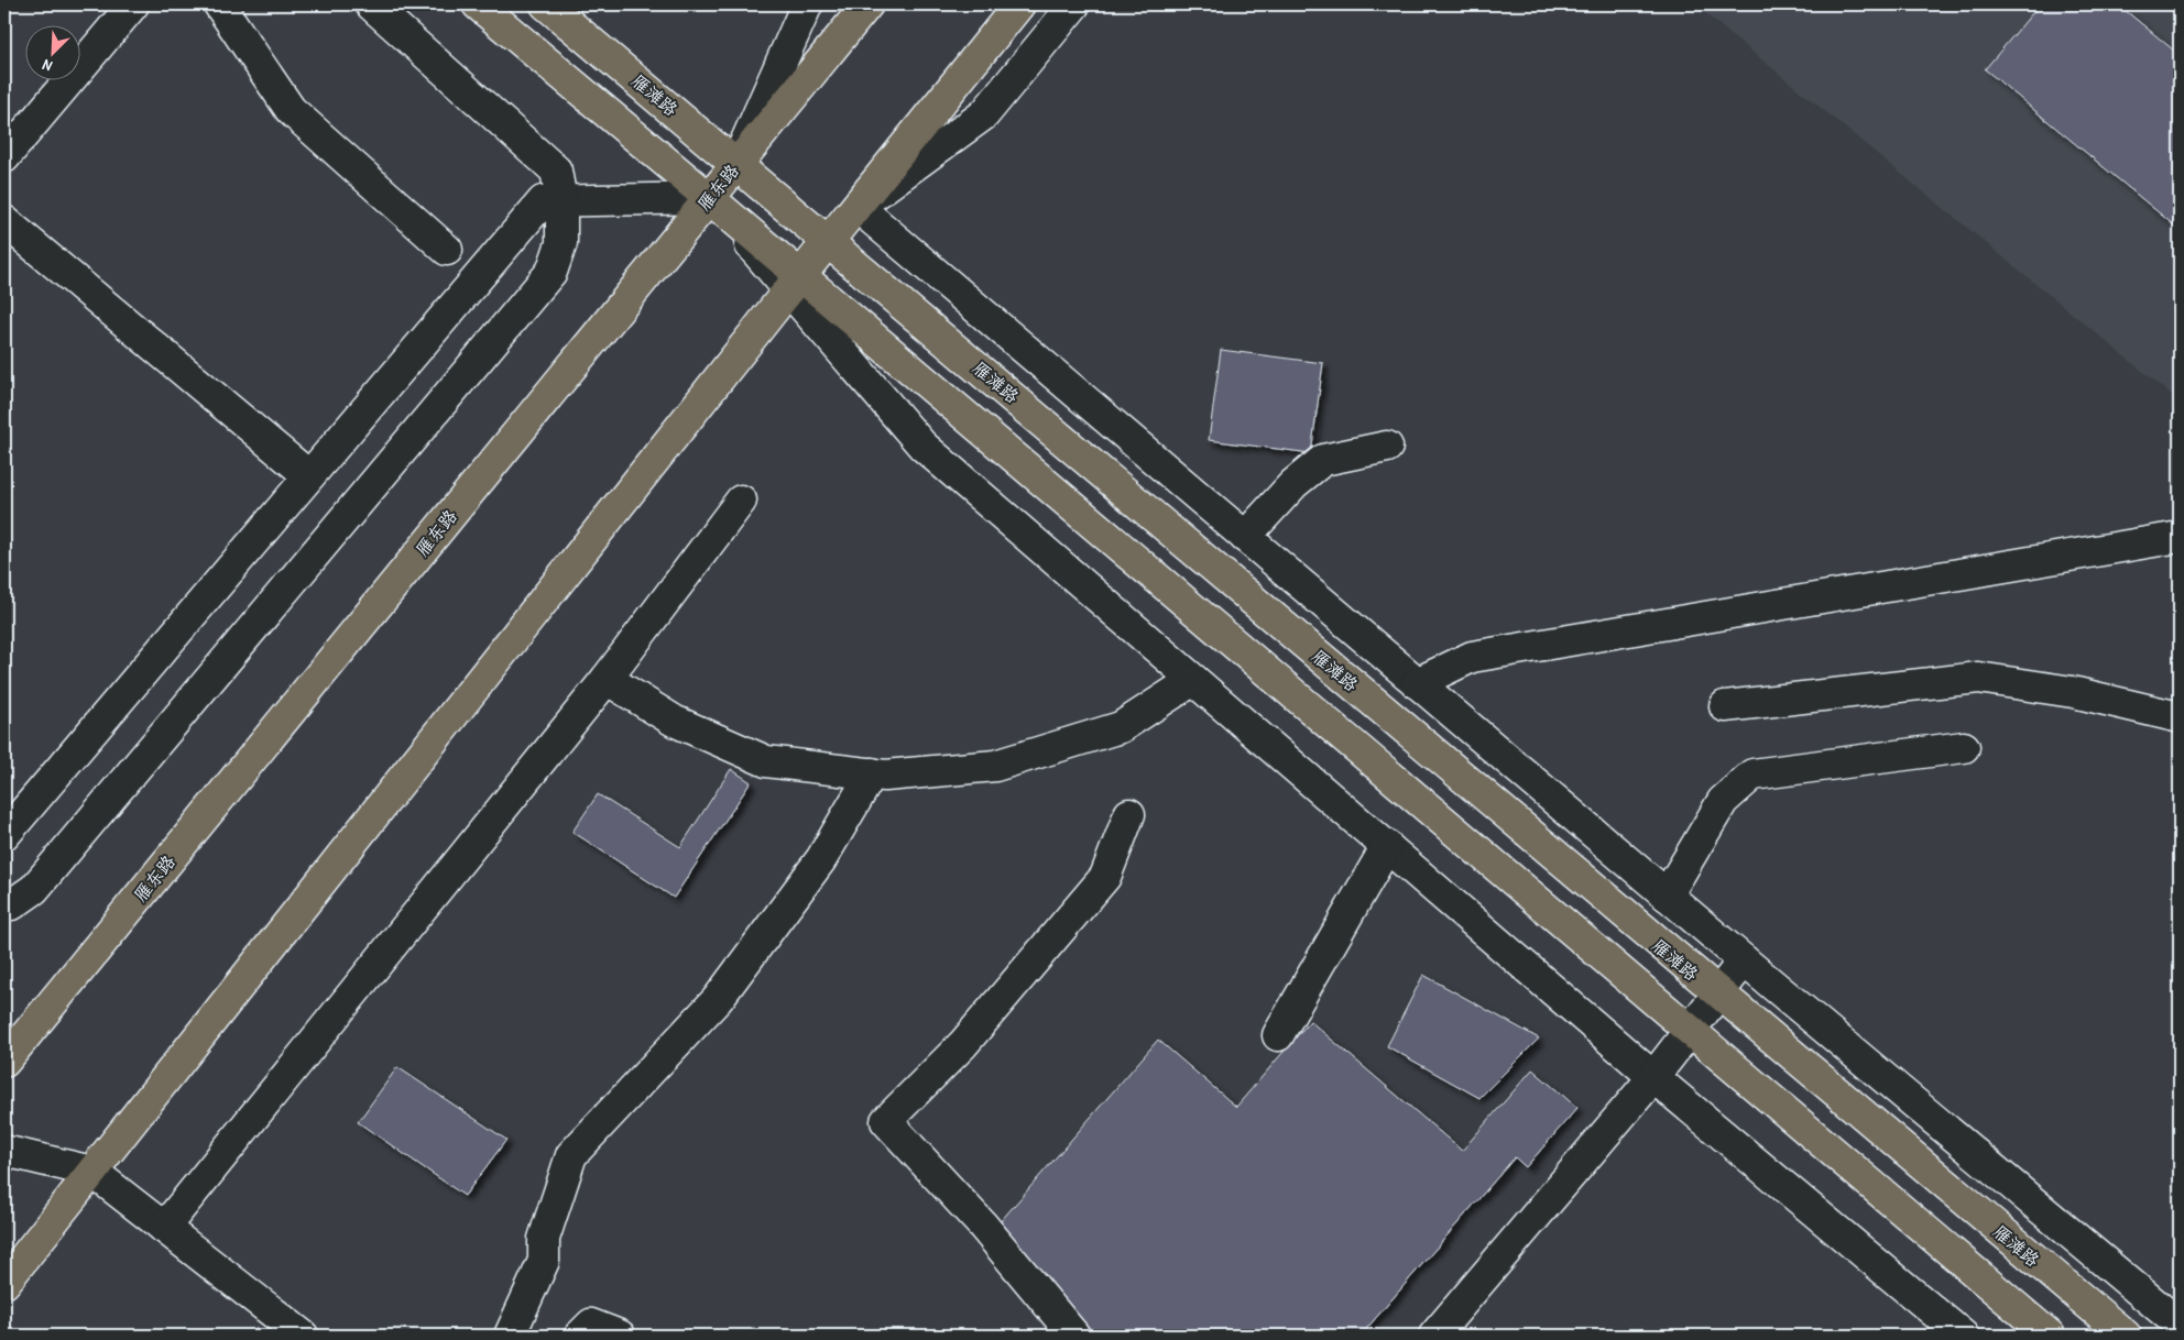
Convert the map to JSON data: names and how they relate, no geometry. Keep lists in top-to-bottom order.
{
  "streets": {
    "main road": ["雁滩路", "雁东路"]
  },
  "crossings": [
    ["雁滩路", "雁东路"]
  ],
  "north": "bottom left"
}
